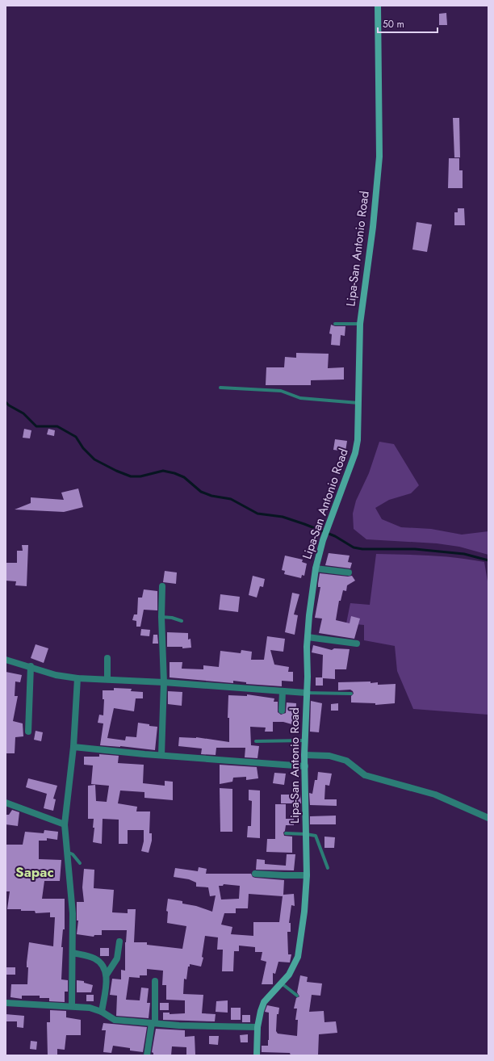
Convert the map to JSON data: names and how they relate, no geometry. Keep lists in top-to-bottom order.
{
  "streets": {
    "main road": ["Lipa-San Antonio Road"]
  },
  "districts": ["Sapac"],
  "scale_bar": "50 m"
}
